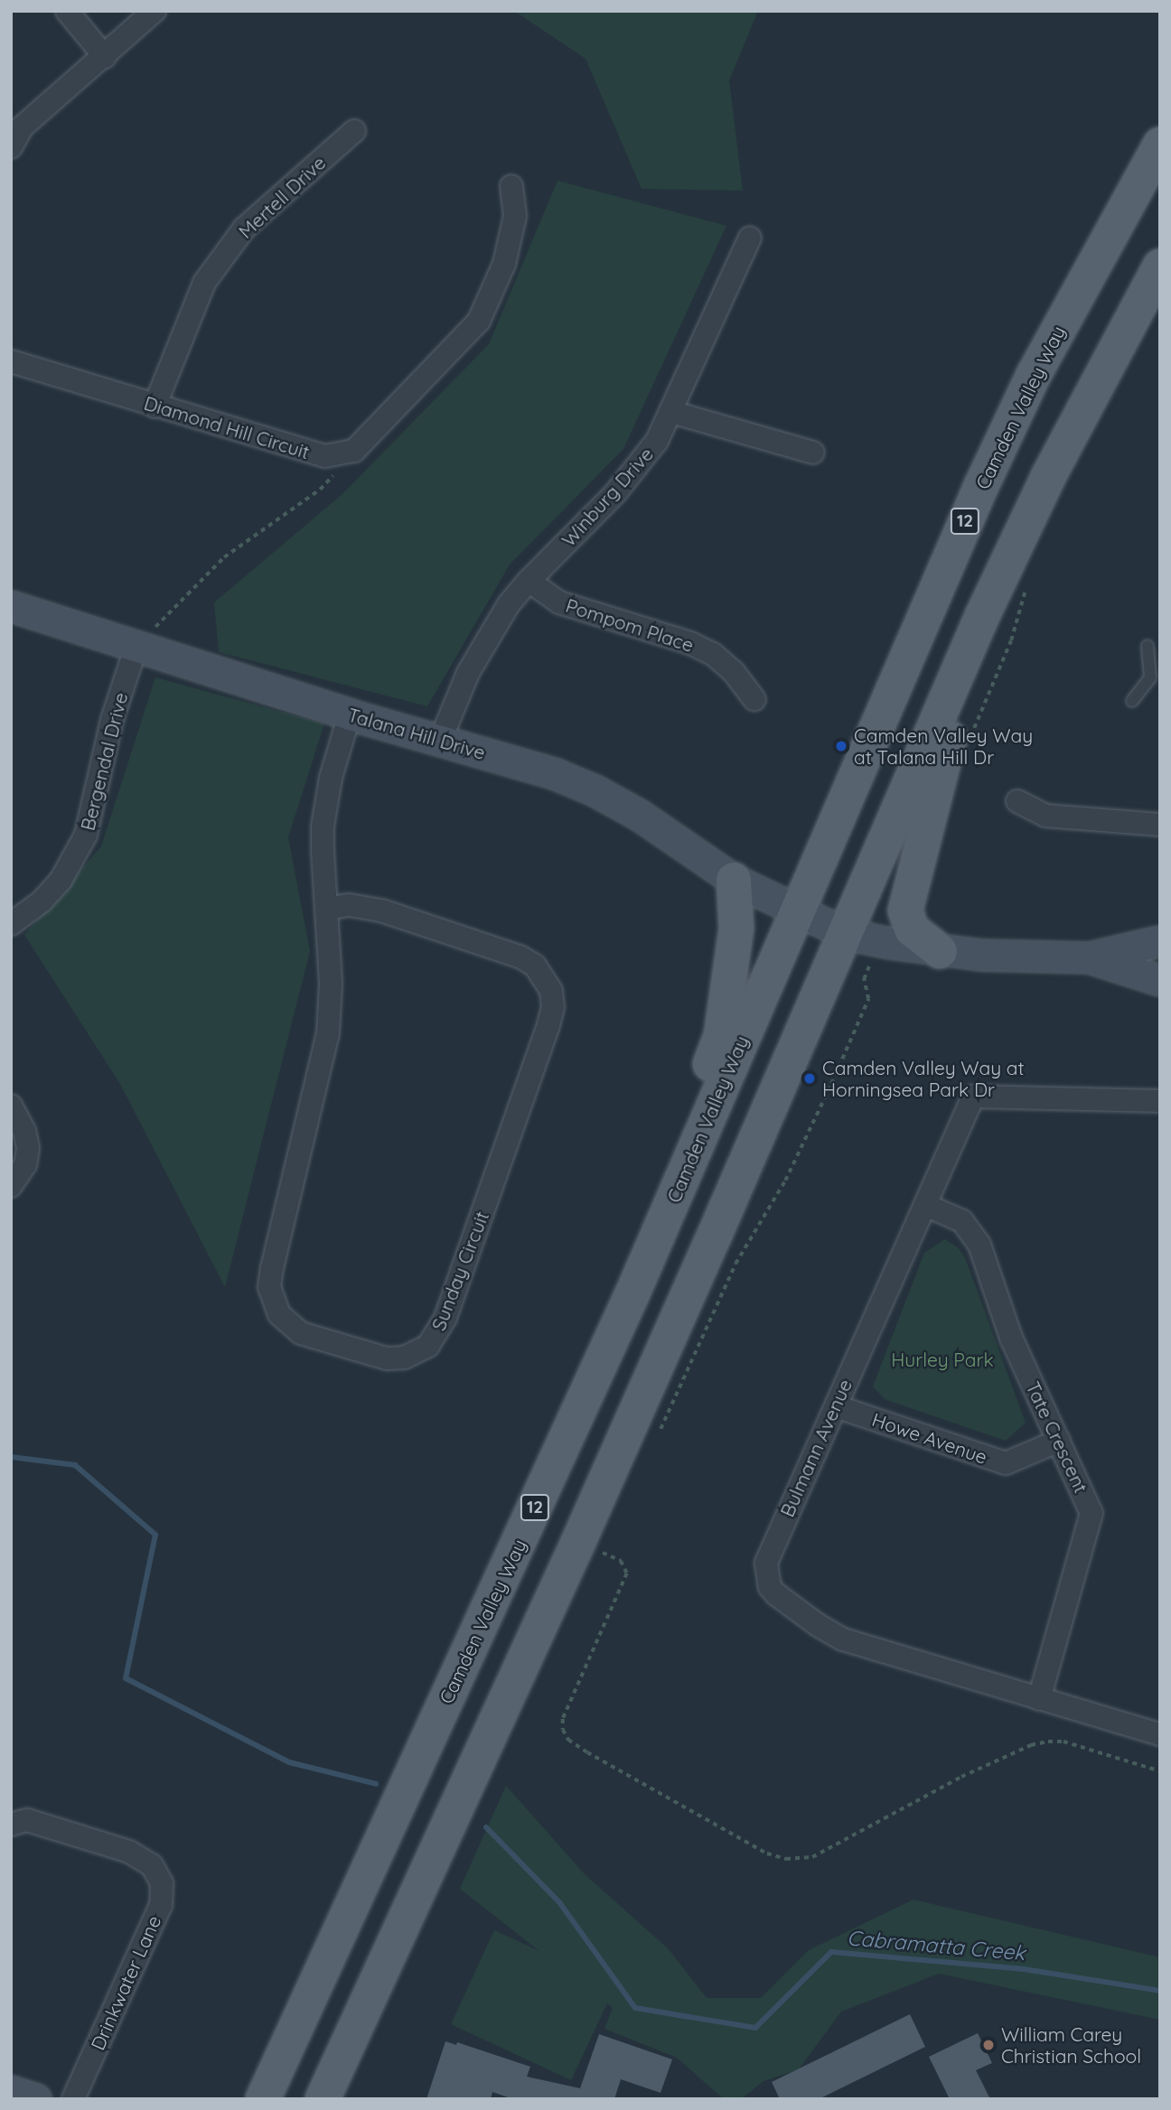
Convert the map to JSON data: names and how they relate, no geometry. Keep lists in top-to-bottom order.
{
  "streets": {
    "main road": ["Camden Valley Way", "12"],
    "street": [
      "Mertell Drive",
      "Diamond Hill Circuit",
      "Winburg Drive",
      "Pompom Place",
      "Talana Hill Drive",
      "Bergendal Drive",
      "Sunday Circuit",
      "Tate Crescent",
      "Howe Avenue",
      "Bulmann Avenue",
      "Drinkwater Lane"
    ]
  },
  "crossings": [
    ["Mertell Drive", "Diamond Hill Circuit"],
    ["Camden Valley Way", "Talana Hill Drive"],
    ["Winburg Drive", "Pompom Place"],
    ["Winburg Drive", "Talana Hill Drive"],
    ["Talana Hill Drive", "Bergendal Drive"],
    ["Talana Hill Drive", "Sunday Circuit"],
    ["Tate Crescent", "Howe Avenue"],
    ["Tate Crescent", "Bulmann Avenue"],
    ["Howe Avenue", "Bulmann Avenue"]
  ],
  "water": ["Cabramatta Creek"],
  "parks": ["Hurley Park"],
  "places": ["Camden Valley Way at Talana Hill Dr", "Camden Valley Way at Horningsea Park Dr", "William Carey Christian School"]
}
